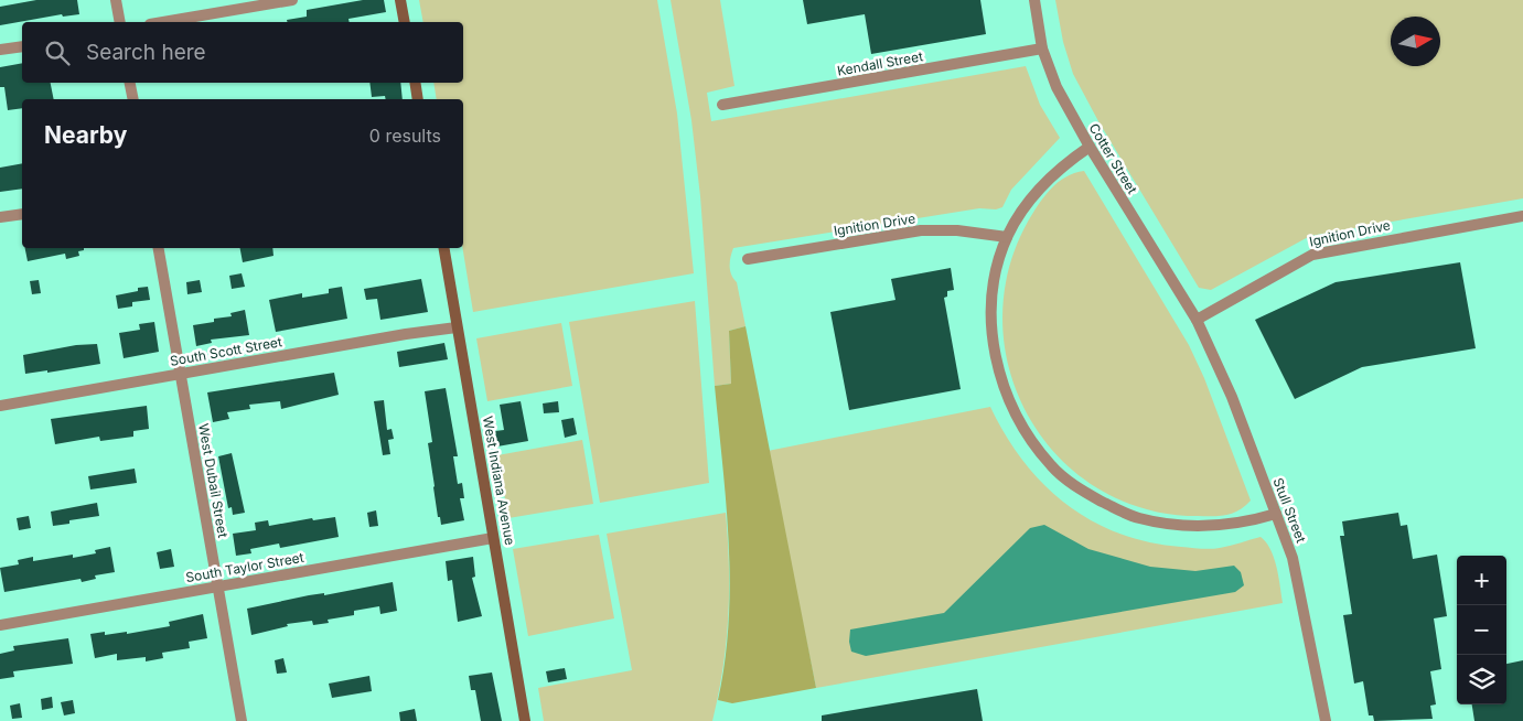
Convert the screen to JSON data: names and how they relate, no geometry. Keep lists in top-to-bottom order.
{
  "streets": {
    "street": [
      "Kendall Street",
      "Cotter Street",
      "Ignition Drive",
      "South Scott Street",
      "West Dubail Street",
      "West Indiana Avenue",
      "Stull Street",
      "South Taylor Street"
    ]
  },
  "crossings": [
    ["Kendall Street", "Cotter Street"],
    ["Cotter Street", "Ignition Drive"],
    ["Cotter Street", "Stull Street"],
    ["Ignition Drive", "Stull Street"],
    ["South Scott Street", "West Dubail Street"],
    ["South Scott Street", "West Indiana Avenue"],
    ["West Dubail Street", "South Taylor Street"],
    ["West Indiana Avenue", "South Taylor Street"]
  ],
  "north": "right",
  "page": {
    "search": "Search here",
    "heading": ["Nearby", "0 results"],
    "map_buttons": ["+", "−"]
  }
}
